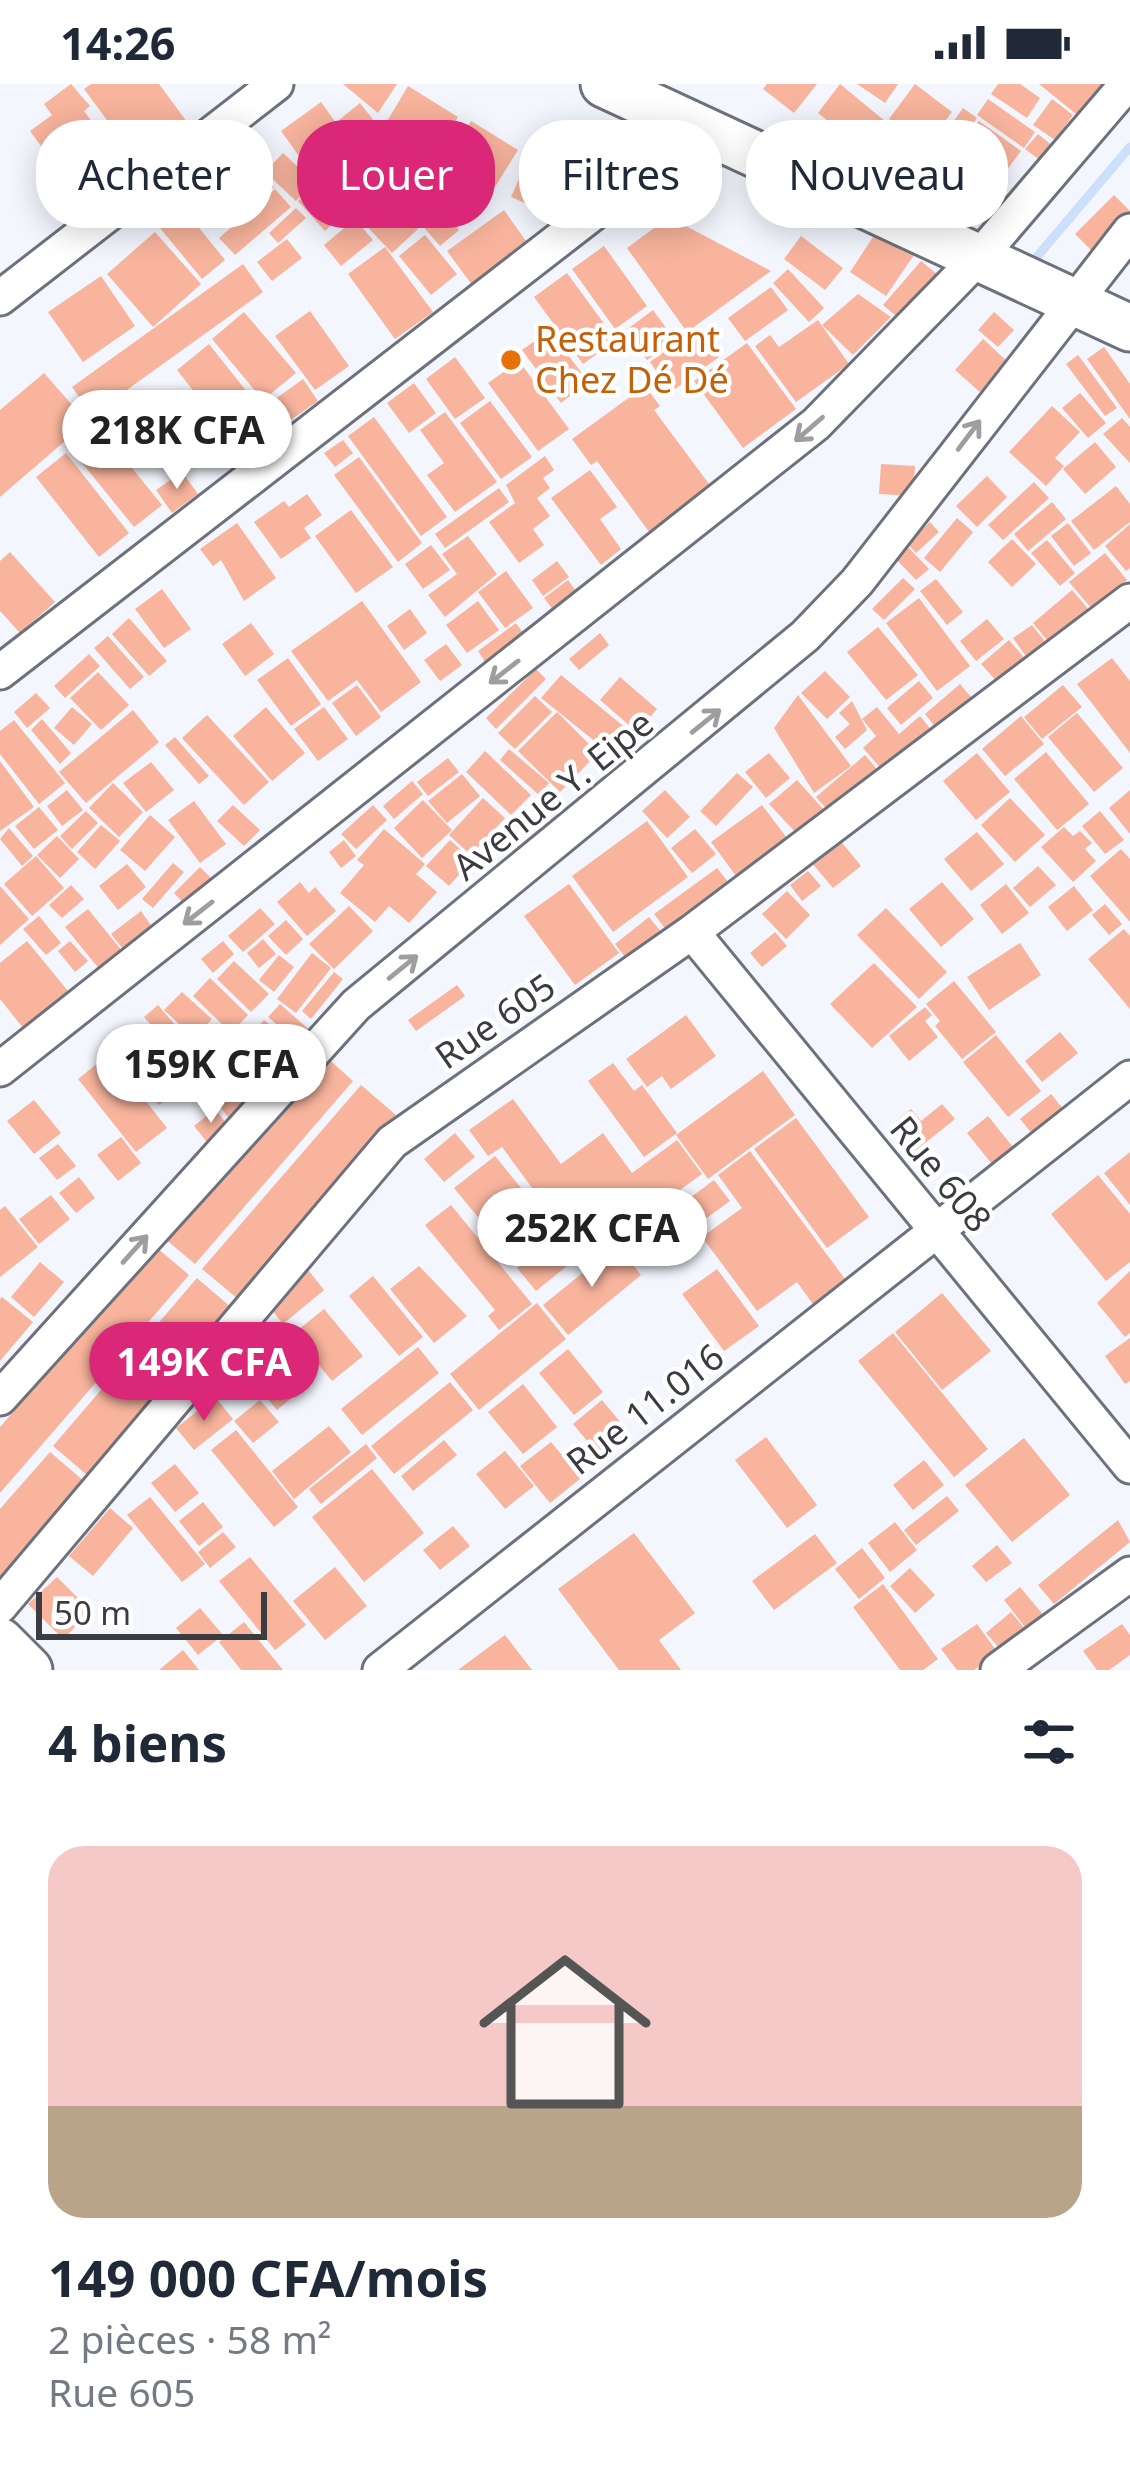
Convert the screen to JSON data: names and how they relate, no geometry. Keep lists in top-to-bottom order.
{
  "streets": {
    "street": [
      "Avenue Y. Eipe",
      "Rue 605",
      "Rue 608",
      "Rue 11.016"
    ]
  },
  "crossings": [
    ["Rue 605", "Rue 608"],
    ["Rue 608", "Rue 11.016"]
  ],
  "places": ["Restaurant Chez Dé Dé"],
  "scale_bar": "50 m",
  "page": {
    "status": "14:26",
    "chip": [
      "Acheter",
      "Louer",
      "Filtres",
      "Nouveau"
    ],
    "price": [
      "218K CFA",
      "159K CFA",
      "252K CFA",
      "149K CFA"
    ],
    "scale": "50 m",
    "heading": "4 biens",
    "list": [
      {
        "name": "149 000 CFA/mois",
        "note": "2 pièces · 58 m² · Rue 605"
      }
    ]
  }
}
